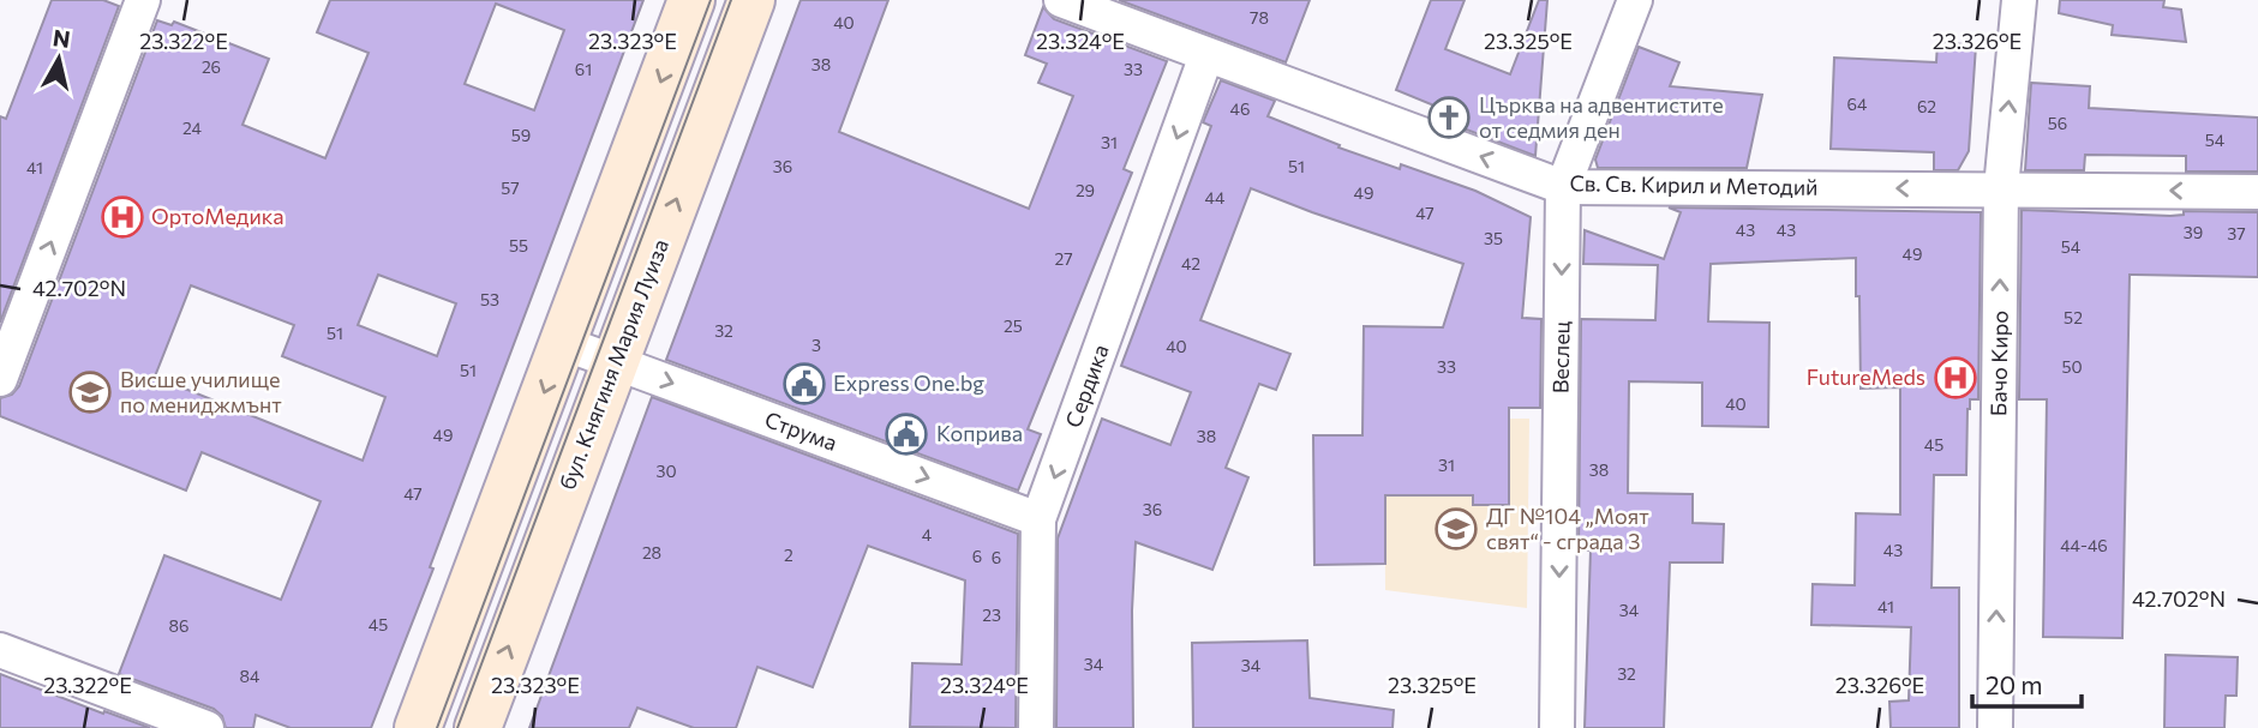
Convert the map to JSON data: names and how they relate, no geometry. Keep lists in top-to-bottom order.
{
  "streets": {
    "main road": ["бул. Княгиня Мария Луиза"],
    "street": [
      "Св. Св. Кирил и Методий",
      "Веслец",
      "Бачо Киро",
      "Сердика",
      "Струма"
    ]
  },
  "crossings": [
    ["Св. Св. Кирил и Методий", "Веслец"],
    ["Св. Св. Кирил и Методий", "Бачо Киро"],
    ["Св. Св. Кирил и Методий", "Сердика"],
    ["бул. Княгиня Мария Луиза", "Струма"],
    ["Сердика", "Струма"]
  ],
  "one_way": [
    "Св. Св. Кирил и Методий",
    "Веслец",
    "Бачо Киро",
    "Сердика",
    "Струма"
  ],
  "places": {
    "church": ["Църква на адвентистите от седмия ден"],
    "hospital": ["ОртоМедика", "FutureMeds"],
    "public building": ["Express One.bg", "Коприва"],
    "school or university": ["Висше училище по мениджмънт", "ДГ №104 „Моят свят“ - сграда 3"]
  },
  "house_numbers": [
    "78",
    "40",
    "38",
    "26",
    "61",
    "33",
    "64",
    "62",
    "46",
    "56",
    "24",
    "59",
    "54",
    "31",
    "36",
    "51",
    "41",
    "57",
    "29",
    "49",
    "44",
    "47",
    "43",
    "43",
    "39",
    "37",
    "35",
    "55",
    "54",
    "49",
    "27",
    "42",
    "53",
    "52",
    "25",
    "32",
    "51",
    "3",
    "40",
    "33",
    "50",
    "51",
    "40",
    "49",
    "38",
    "45",
    "31",
    "38",
    "30",
    "47",
    "36",
    "4",
    "44-46",
    "43",
    "28",
    "2",
    "6",
    "6",
    "41",
    "34",
    "23",
    "45",
    "86",
    "34",
    "34",
    "32",
    "84"
  ],
  "scale_bar": "20 m",
  "north": "top",
  "coordinates": [
    "23.322°E",
    "23.323°E",
    "23.324°E",
    "23.325°E",
    "23.326°E",
    "42.702°N"
  ]
}
